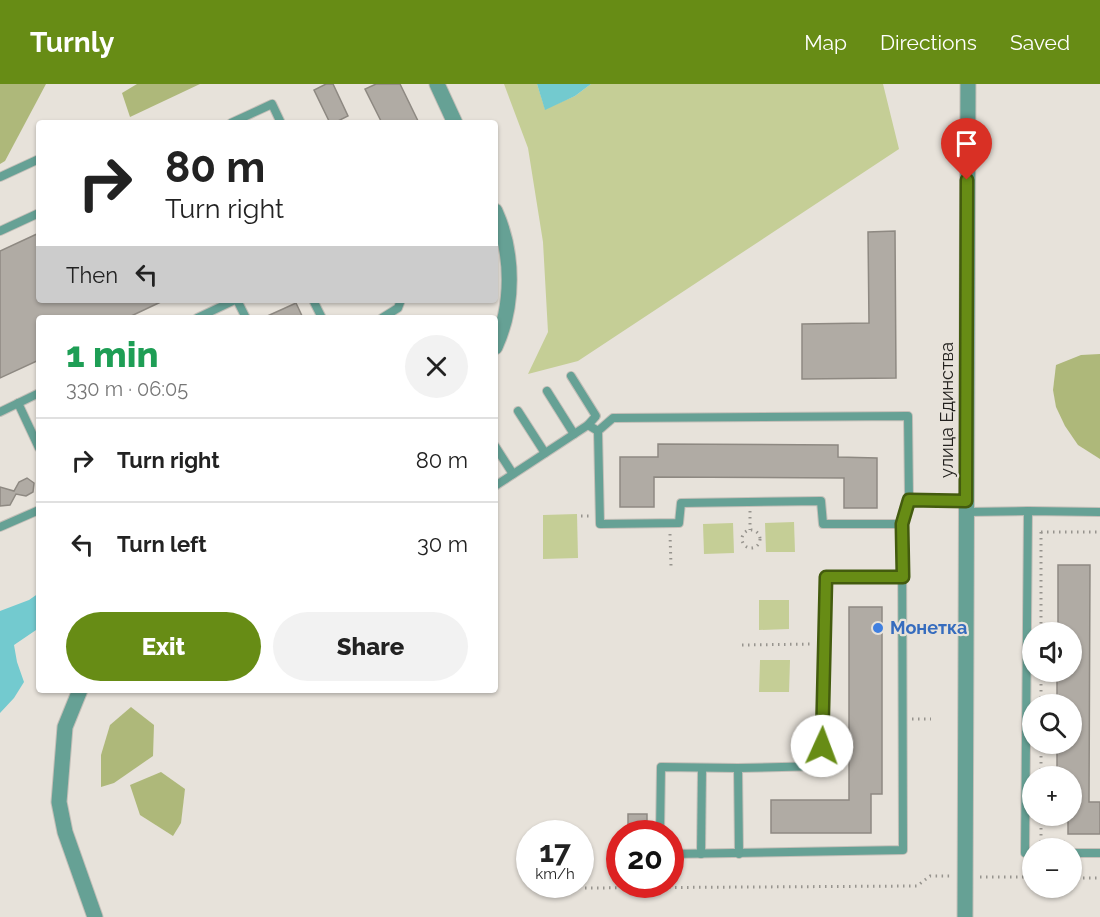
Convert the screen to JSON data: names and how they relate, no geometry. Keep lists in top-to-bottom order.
{
  "streets": {
    "street": ["улица Единства"]
  },
  "places": ["Монетка"],
  "page": {
    "header": "Turnly",
    "nav": ["Map", "Directions", "Saved"],
    "turn": ["80 m", "Turn right"],
    "then": "Then",
    "heading": ["1 min", "330 m · 06:05"],
    "list": [
      {
        "name": "Turn right",
        "value": "80 m"
      },
      {
        "name": "Turn left",
        "value": "30 m"
      }
    ],
    "buttons": ["Exit", "Share"],
    "map_buttons": ["+", "−"],
    "speed": "17 km/h",
    "limit": "20"
  }
}
